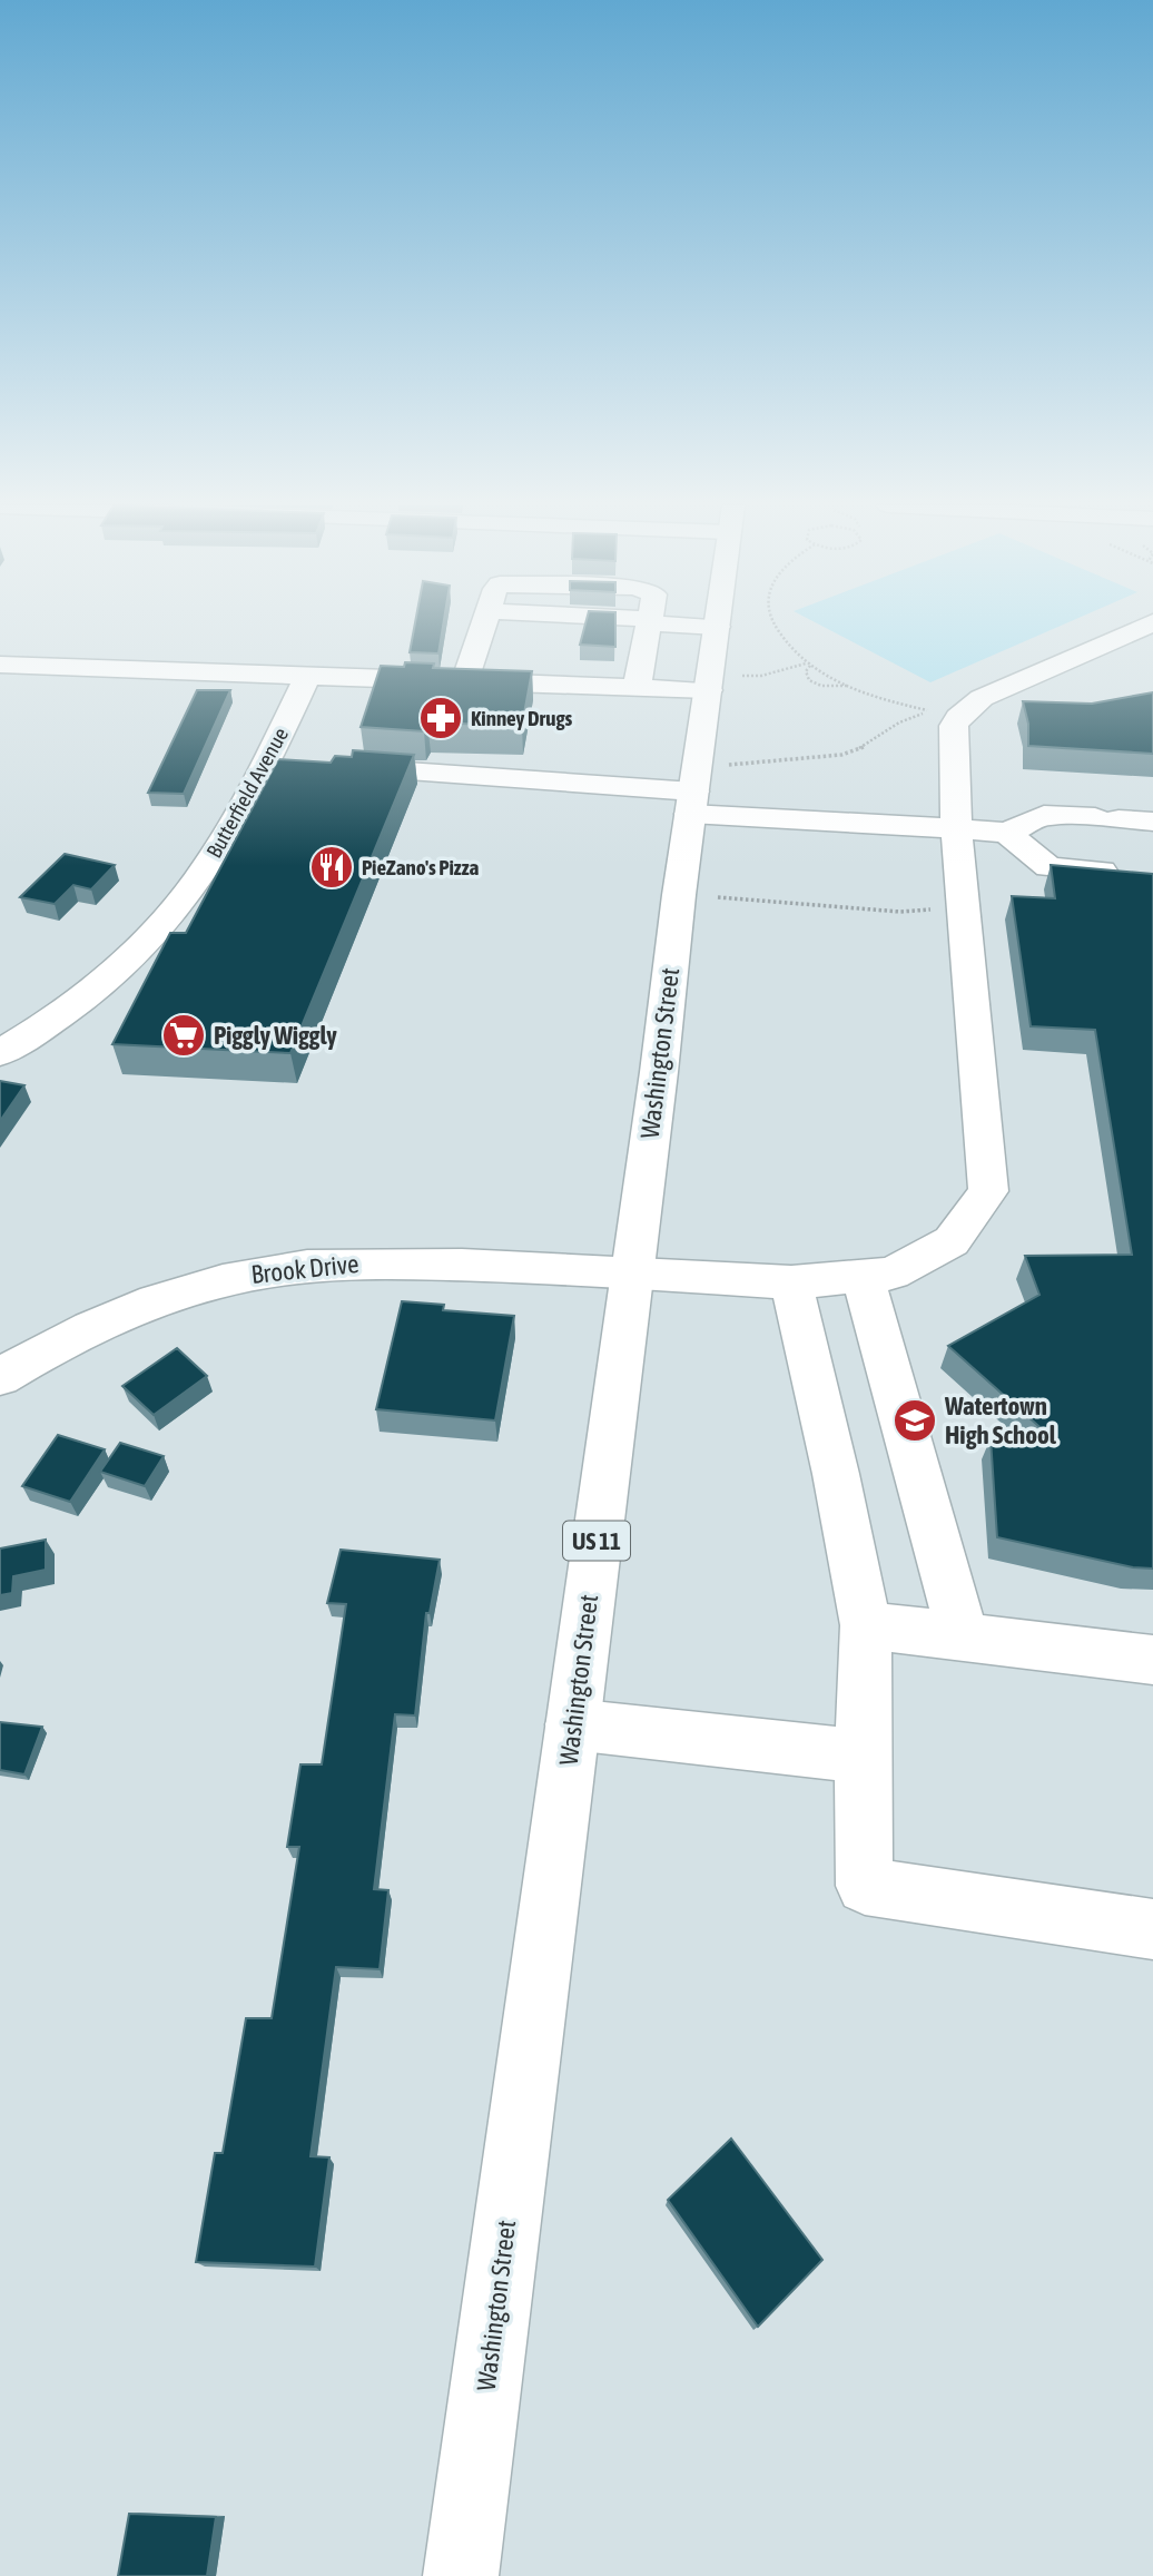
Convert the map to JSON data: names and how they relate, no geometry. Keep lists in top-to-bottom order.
{
  "streets": {
    "street": [
      "Butterfield Avenue",
      "Washington Street",
      "Brook Drive",
      "US 11"
    ]
  },
  "crossings": [
    ["Washington Street", "Brook Drive"]
  ],
  "places": {
    "pharmacy": ["Kinney Drugs"],
    "restaurant": ["PieZano's Pizza"],
    "supermarket": ["Piggly Wiggly"],
    "school or university": ["Watertown High School"]
  }
}
